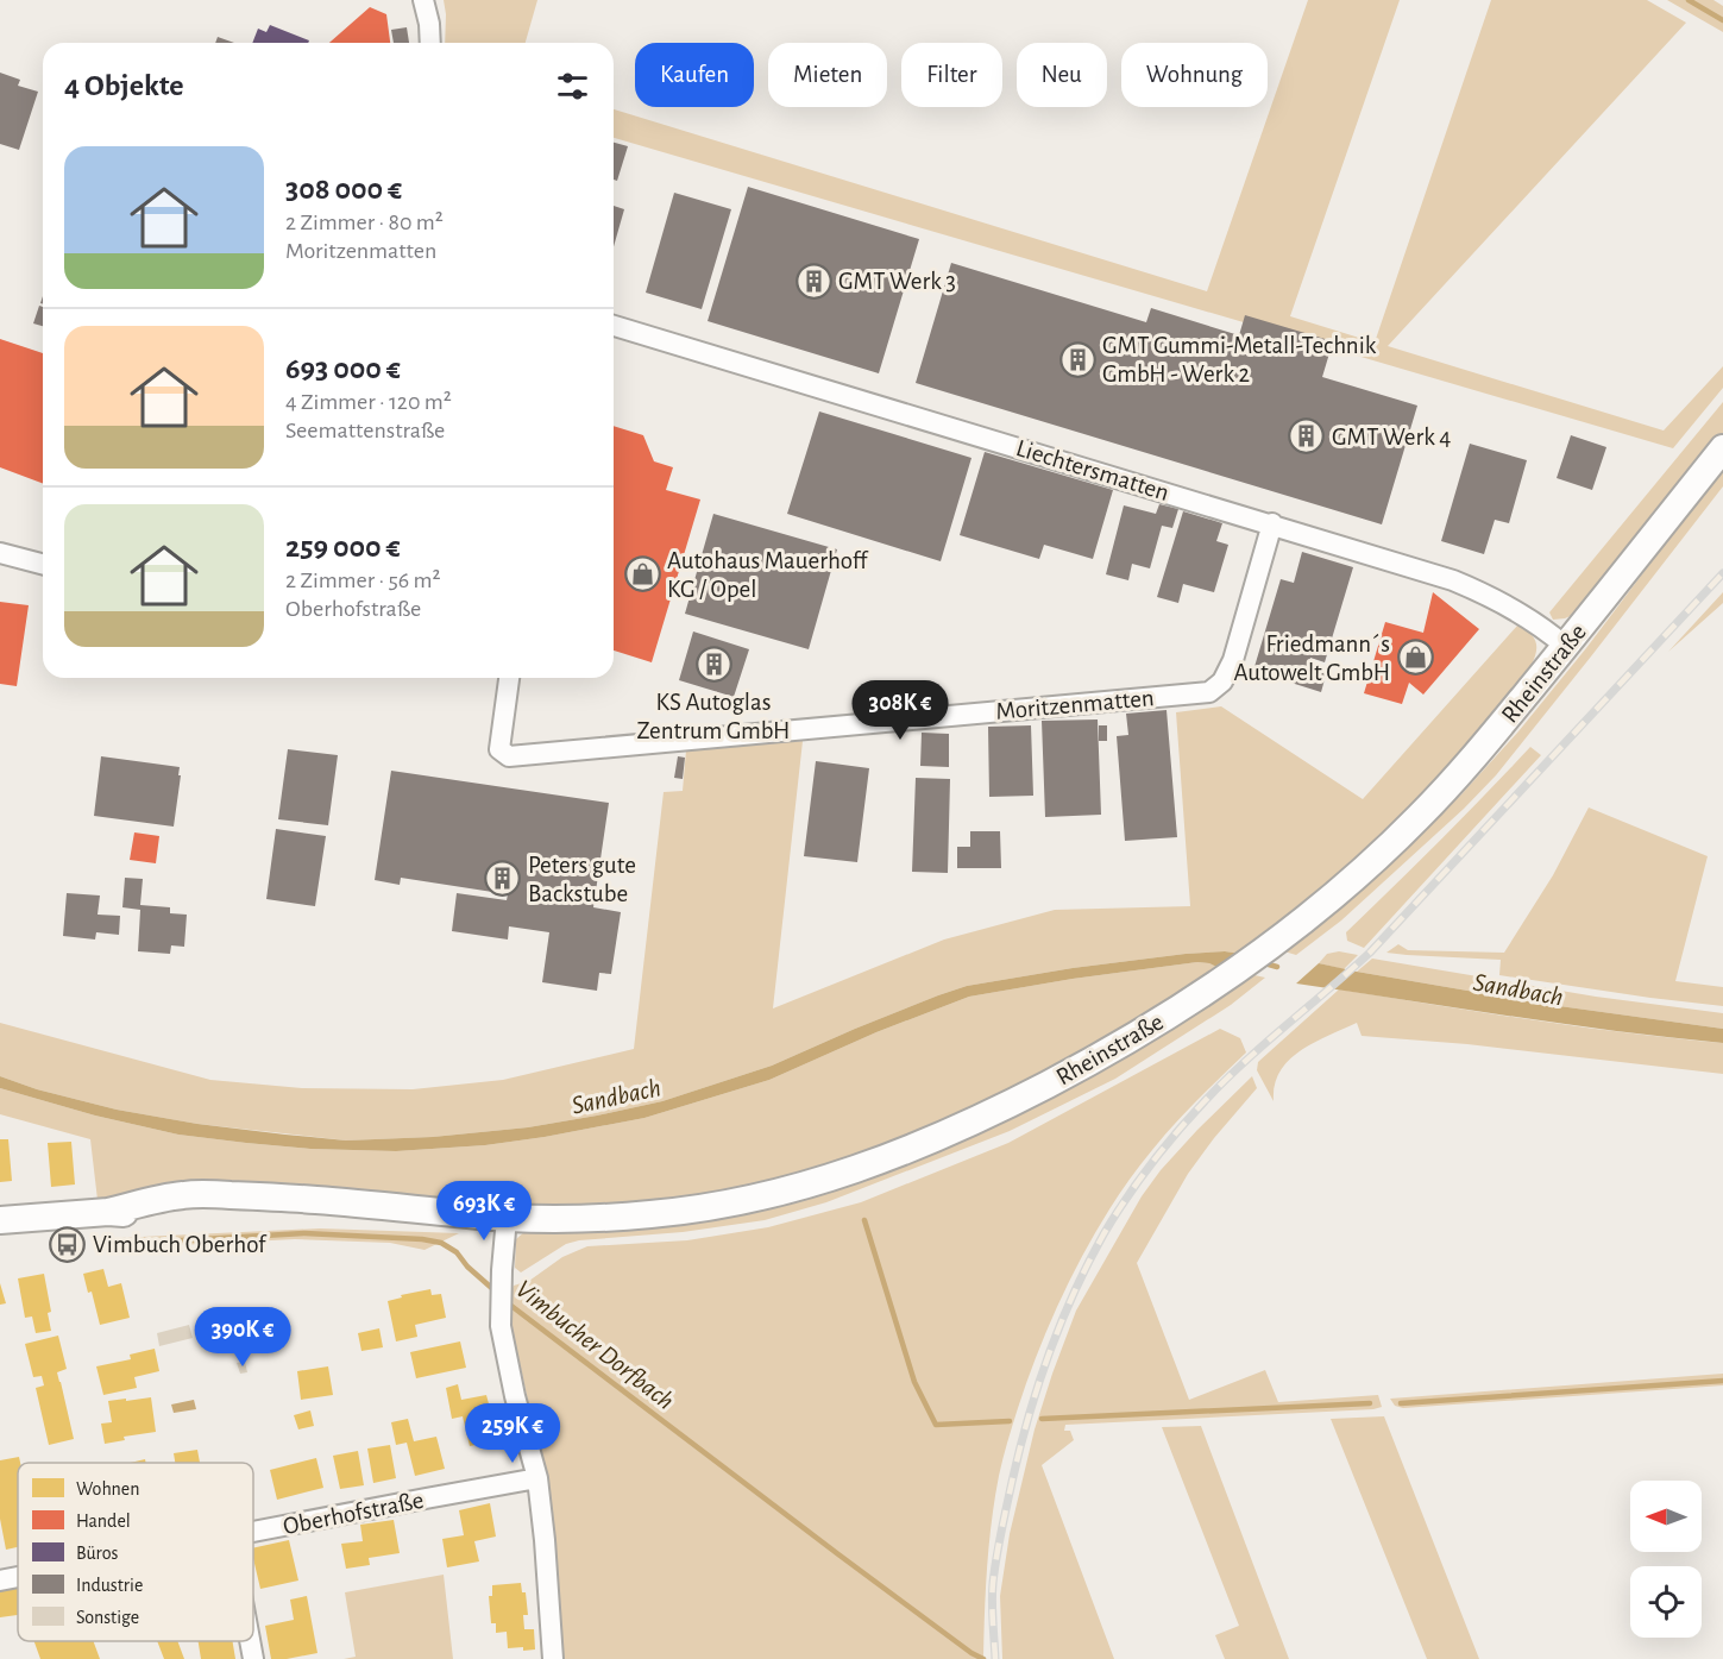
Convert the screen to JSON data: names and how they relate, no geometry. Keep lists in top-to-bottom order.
{
  "streets": {
    "street": [
      "Liechtersmatten",
      "Rheinstraße",
      "Moritzenmatten",
      "Oberhofstraße"
    ]
  },
  "crossings": [
    ["Liechtersmatten", "Rheinstraße"],
    ["Liechtersmatten", "Moritzenmatten"]
  ],
  "water": ["Sandbach", "Vimbucher Dorfbach"],
  "places": {
    "building": [
      "GMT Werk 3",
      "GMT Gummi-Metall-Technik GmbH - Werk 2",
      "GMT Werk 4",
      "KS Autoglas Zentrum GmbH",
      "Peters gute Backstube"
    ],
    "shop": ["Autohaus Mauerhoff KG / Opel", "Friedmann´s Autowelt GmbH"],
    "bus stop": ["Vimbuch Oberhof"]
  },
  "legend": [
    "Wohnen",
    "Handel",
    "Büros",
    "Industrie",
    "Sonstige"
  ],
  "north": "left",
  "page": {
    "chip": [
      "Kaufen",
      "Mieten",
      "Filter",
      "Neu",
      "Wohnung"
    ],
    "heading": "4 Objekte",
    "list": [
      {
        "name": "308 000 €",
        "note": "2 Zimmer · 80 m² · Moritzenmatten"
      },
      {
        "name": "693 000 €",
        "note": "4 Zimmer · 120 m² · Seemattenstraße"
      },
      {
        "name": "259 000 €",
        "note": "2 Zimmer · 56 m² · Oberhofstraße"
      }
    ],
    "price": [
      "308K €",
      "693K €",
      "390K €",
      "259K €"
    ]
  }
}
